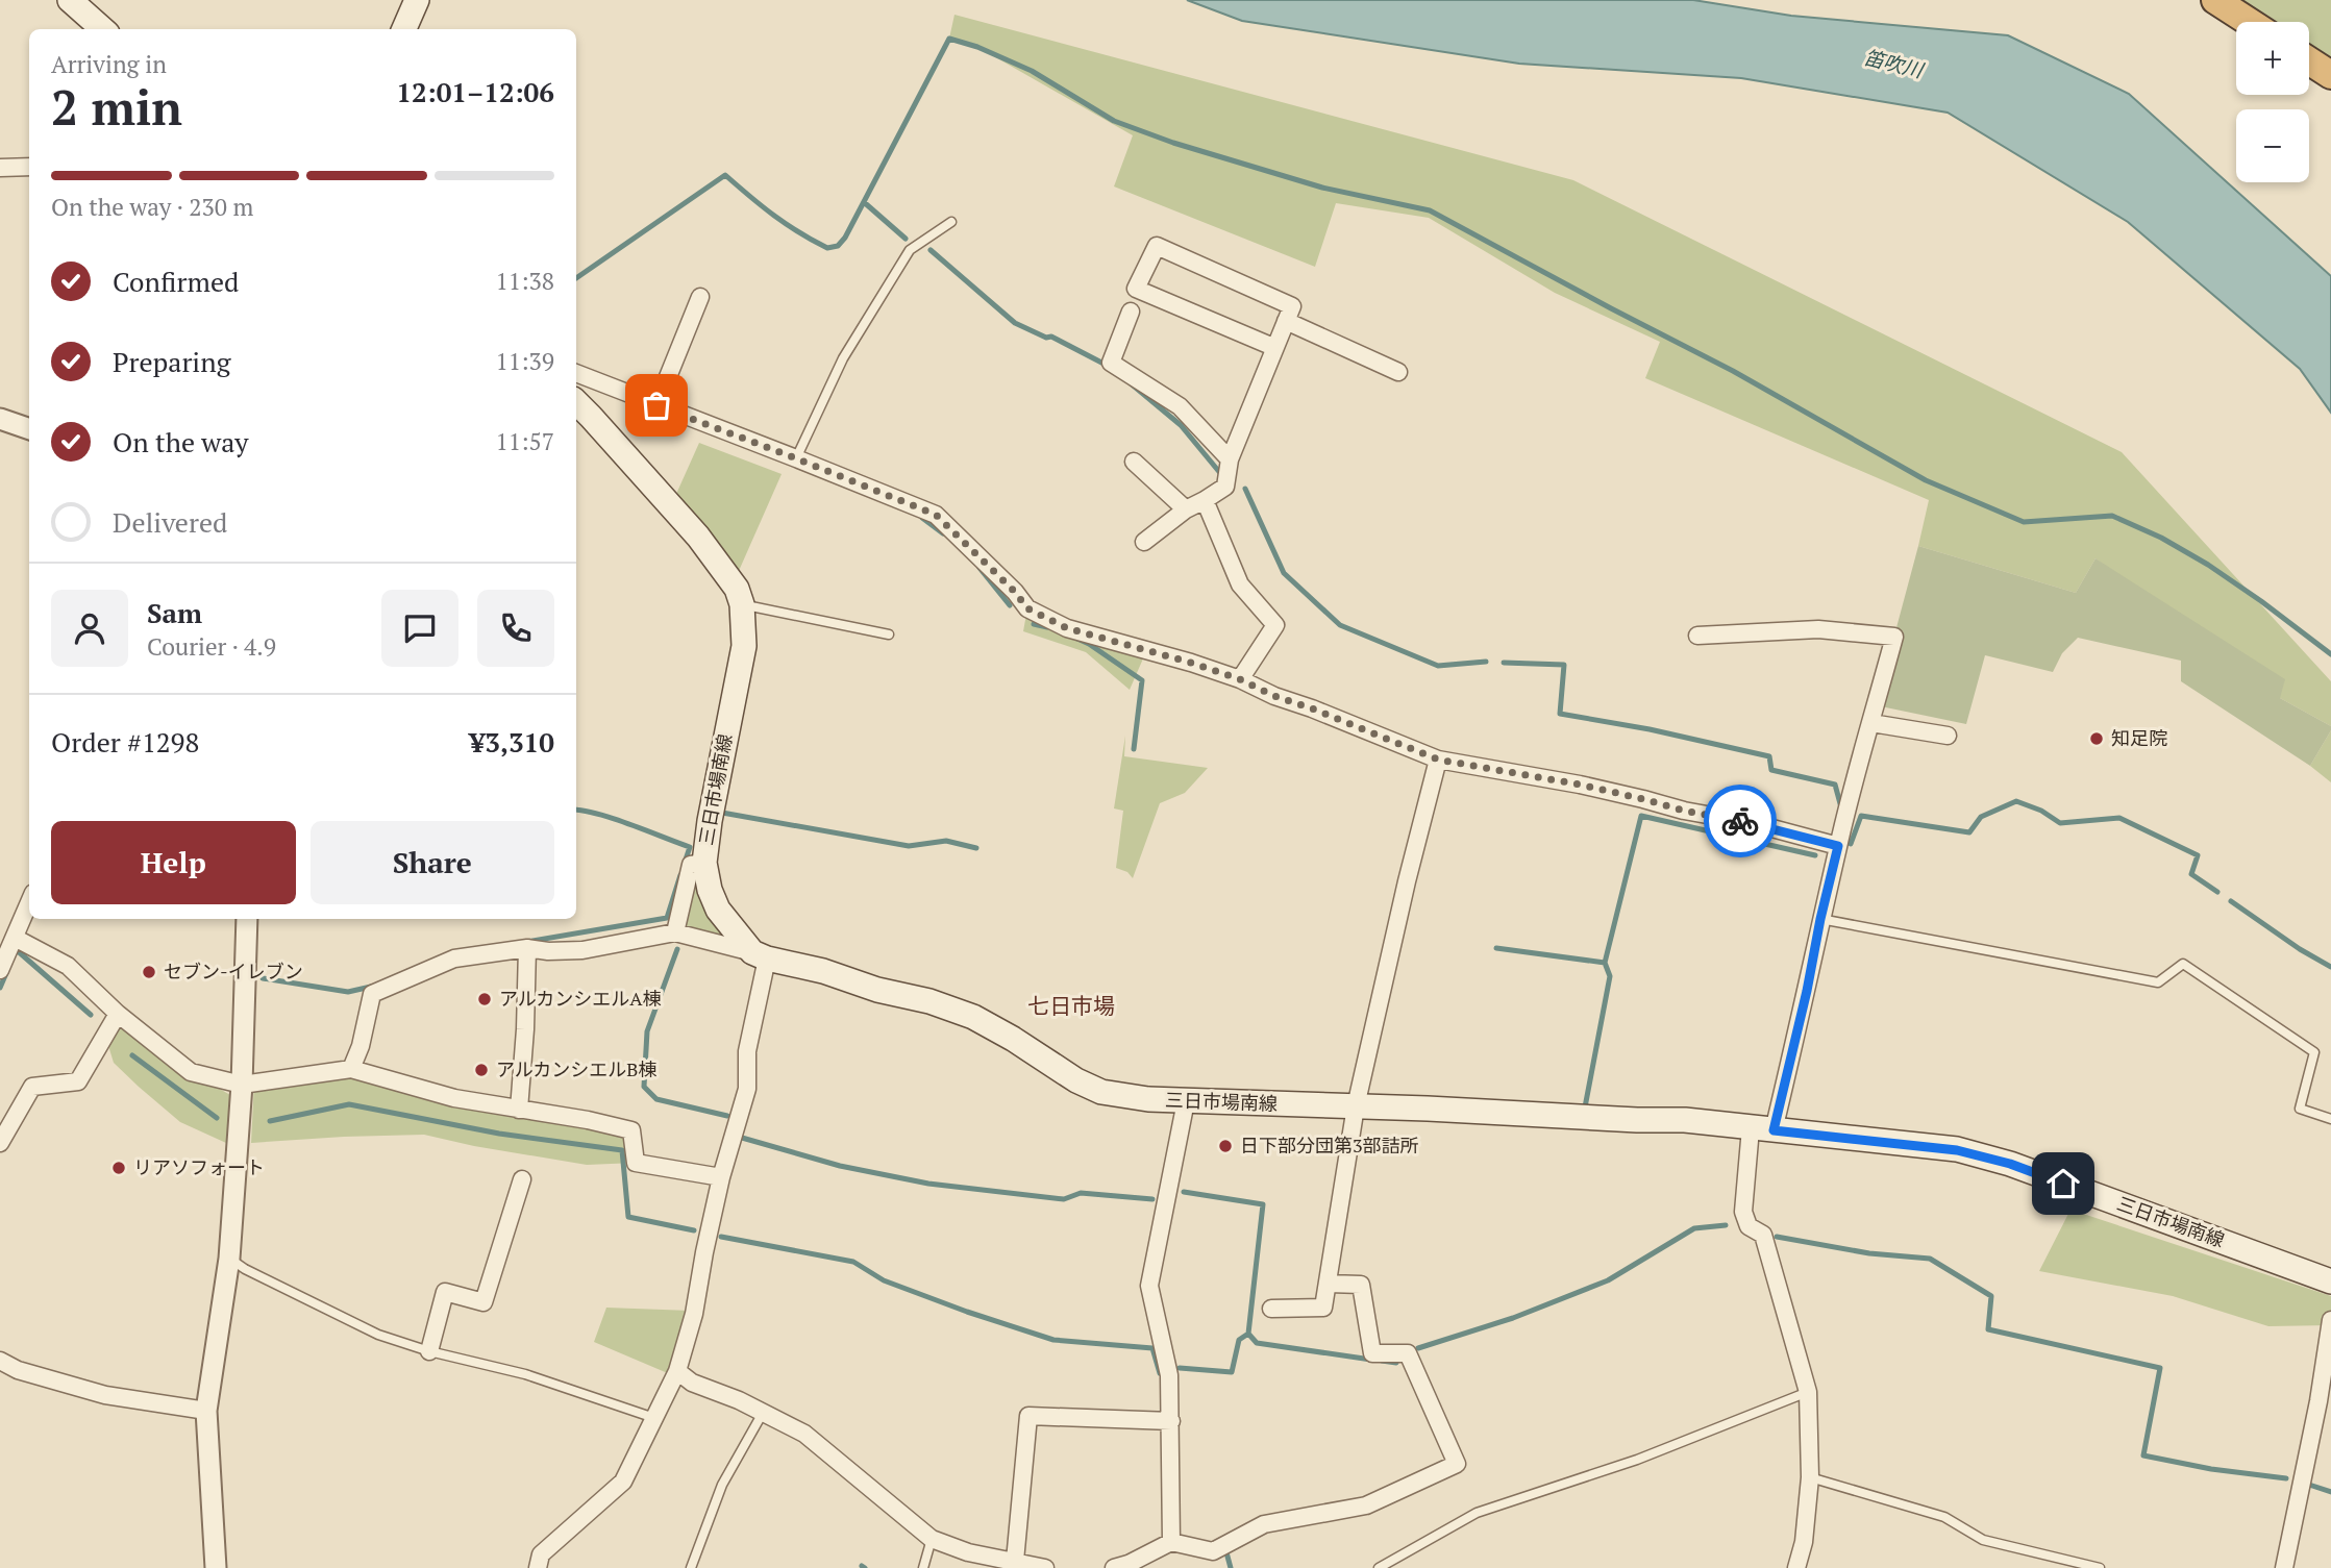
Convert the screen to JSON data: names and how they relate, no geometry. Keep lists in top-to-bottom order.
{
  "streets": {
    "main road": ["三日市場南線"]
  },
  "districts": ["七日市場"],
  "water": ["笛吹川"],
  "places": [
    "知足院",
    "セブン-イレブン",
    "アルカンシエルA棟",
    "アルカンシエルB棟",
    "日下部分団第3部詰所",
    "リアソフォート"
  ],
  "page": {
    "map_buttons": ["+", "−"],
    "heading": ["2 min", "Arriving in", "12:01–12:06"],
    "panel": [
      "Sam",
      "Courier · 4.9",
      "Order #1298",
      "¥3,310"
    ],
    "bar": "On the way · 230 m",
    "list": [
      ["Confirmed", "11:38"],
      ["Preparing", "11:39"],
      ["On the way", "11:57"],
      "Delivered"
    ],
    "buttons": ["Help", "Share"]
  }
}
